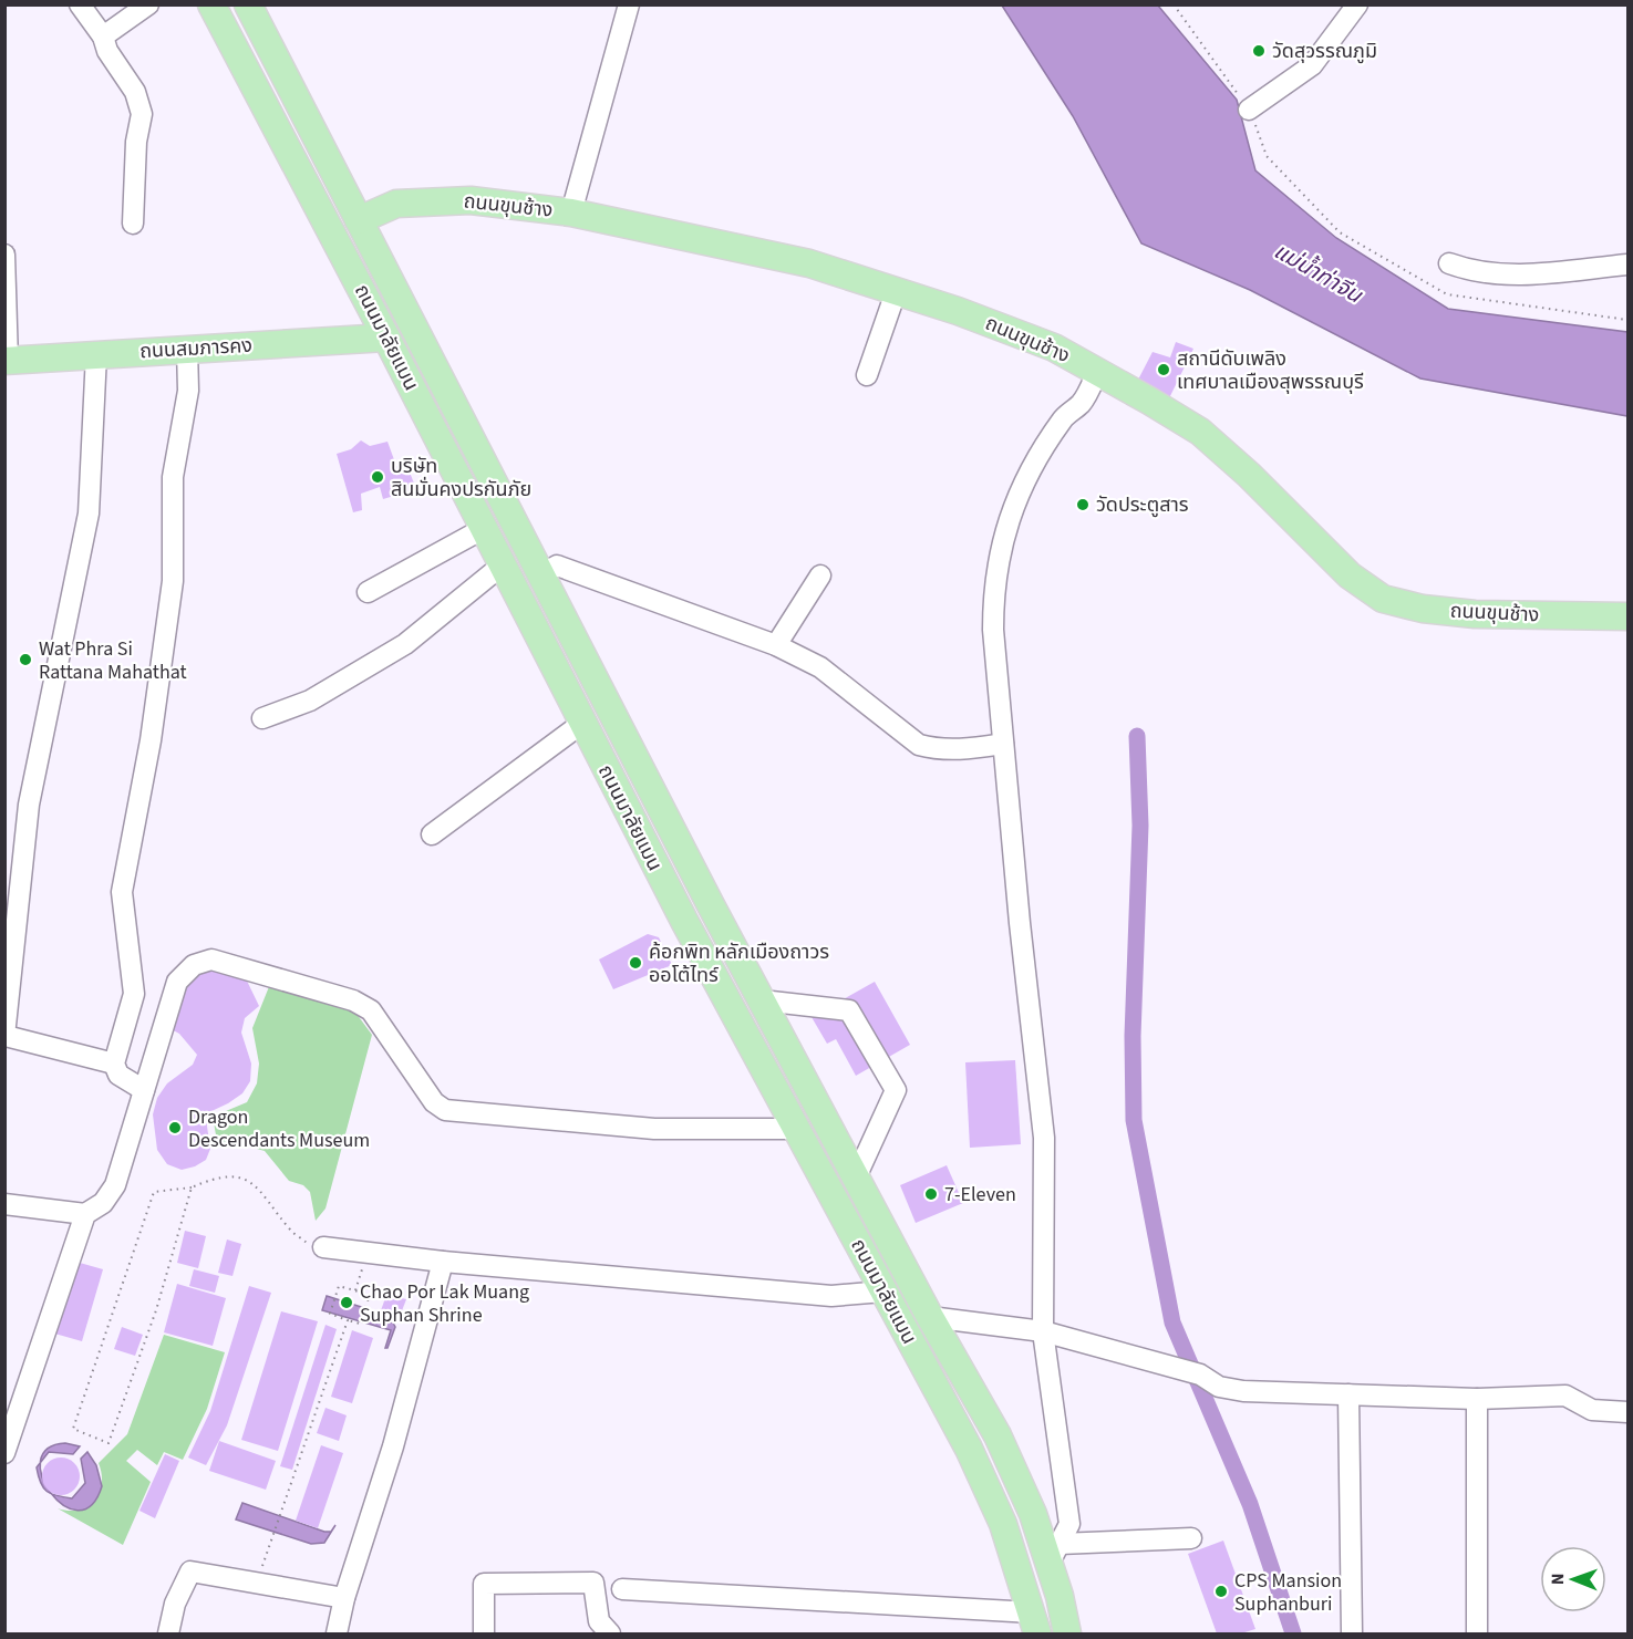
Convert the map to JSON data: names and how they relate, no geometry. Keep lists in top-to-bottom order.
{
  "streets": {
    "main road": ["ถนนขุนช้าง", "ถนนมาลัยแมน", "ถนนสมภารคง"]
  },
  "crossings": [
    ["ถนนขุนช้าง", "ถนนมาลัยแมน"],
    ["ถนนมาลัยแมน", "ถนนสมภารคง"]
  ],
  "water": ["แม่น้ำท่าจีน"],
  "places": [
    "วัดสุวรรณภูมิ",
    "สถานีดับเพลิง เทศบาลเมืองสุพรรณบุรี",
    "บริษัท สินมั่นคงปรกันภัย",
    "วัดประตูสาร",
    "Wat Phra Si Rattana Mahathat",
    "ค้อกพิท หลักเมืองถาวร ออโต้ไทร์",
    "Dragon Descendants Museum",
    "7-Eleven",
    "Chao Por Lak Muang Suphan Shrine",
    "CPS Mansion Suphanburi"
  ],
  "north": "left"
}
